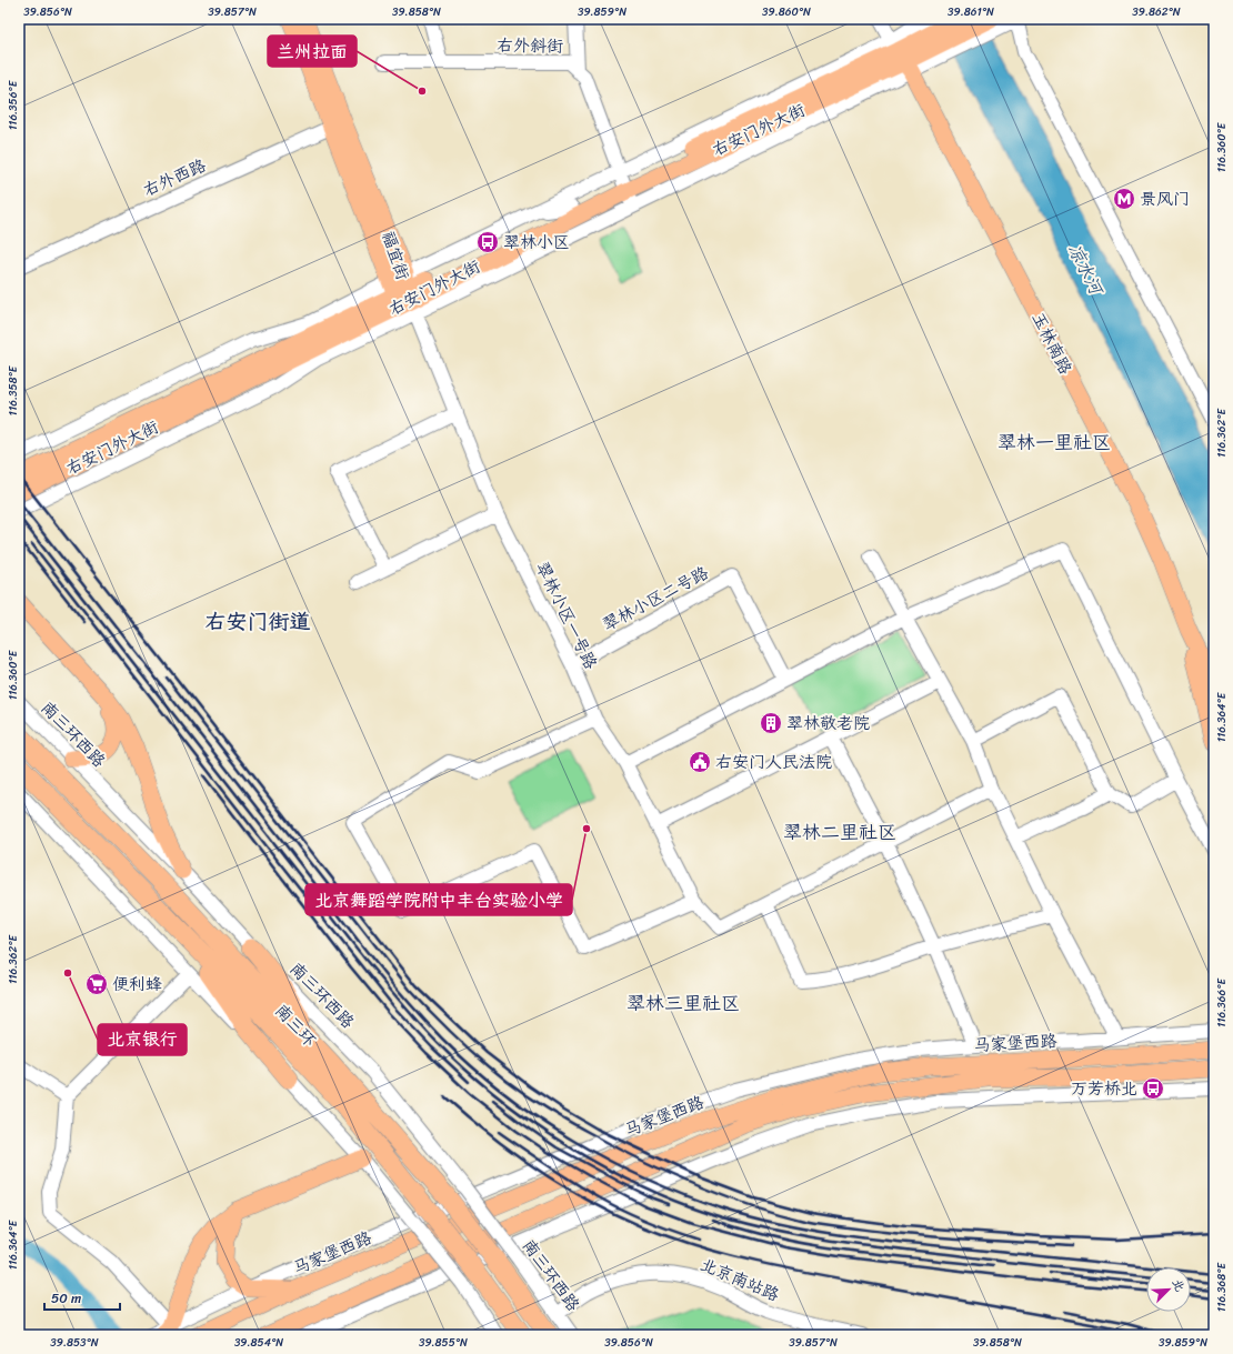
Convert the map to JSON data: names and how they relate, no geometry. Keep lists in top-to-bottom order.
{
  "streets": {
    "highway": ["南三环"],
    "main road": [
      "右安门外大街",
      "福宜街",
      "玉林南路",
      "马家堡西路"
    ],
    "street": [
      "右外斜街",
      "右外西路",
      "翠林小区二号路",
      "翠林小区一号路",
      "南三环西路",
      "北京南站路"
    ]
  },
  "crossings": [
    ["右外斜街", "右安门外大街"],
    ["右安门外大街", "福宜街"],
    ["右安门外大街", "玉林南路"],
    ["右安门外大街", "翠林小区一号路"],
    ["右外西路", "福宜街"],
    ["福宜街", "翠林小区一号路"],
    ["翠林小区二号路", "翠林小区一号路"],
    ["南三环西路", "北京南站路"]
  ],
  "districts": [
    "翠林一里社区",
    "右安门街道",
    "翠林二里社区",
    "翠林三里社区"
  ],
  "water": ["凉水河"],
  "places": {
    "other": ["兰州拉面", "北京舞蹈学院附中丰台实验小学", "北京银行"],
    "metro station": ["景风门"],
    "bus stop": ["翠林小区", "万芳桥北"],
    "building": ["翠林敬老院"],
    "public building": ["右安门人民法院"],
    "supermarket": ["便利蜂"]
  },
  "scale_bar": "50 m",
  "north": "top right",
  "coordinates": [
    "39.856°N",
    "39.857°N",
    "39.858°N",
    "39.859°N",
    "39.860°N",
    "39.861°N",
    "39.862°N",
    "116.356°E",
    "116.360°E",
    "116.358°E",
    "116.362°E",
    "116.364°E",
    "116.366°E",
    "116.368°E",
    "39.853°N",
    "39.854°N",
    "39.855°N"
  ]
}
